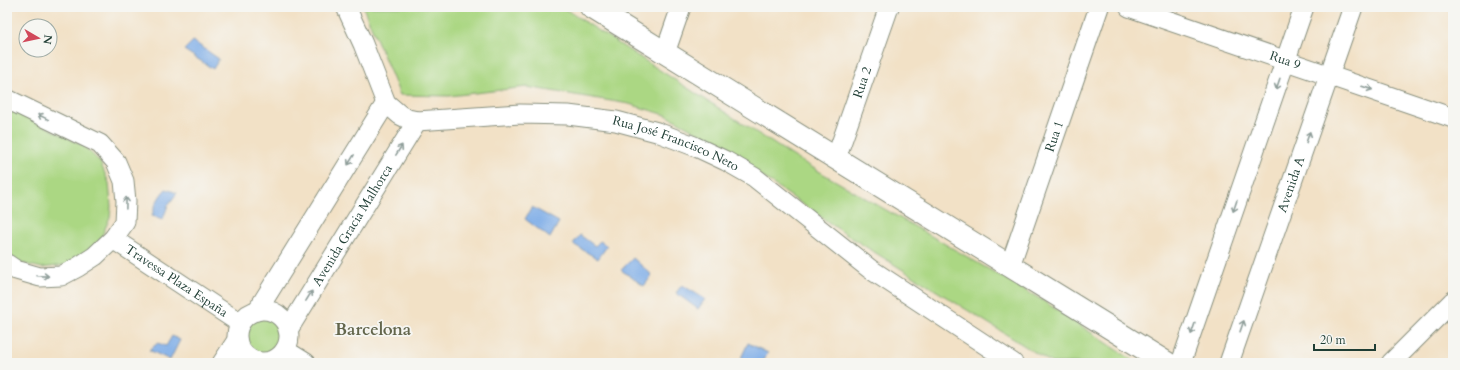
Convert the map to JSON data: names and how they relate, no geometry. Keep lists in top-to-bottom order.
{
  "streets": {
    "street": [
      "Rua 9",
      "Rua 2",
      "Rua 1",
      "Rua José Francisco Neto",
      "Avenida A",
      "Avenida Gracia Malhorca",
      "Travessa Plaza España"
    ]
  },
  "crossings": [
    ["Rua 9", "Avenida A"],
    ["Rua José Francisco Neto", "Avenida Gracia Malhorca"],
    ["Avenida Gracia Malhorca", "Travessa Plaza España"]
  ],
  "one_way": ["Rua 9"],
  "districts": ["Barcelona"],
  "scale_bar": "20 m",
  "north": "right"
}
